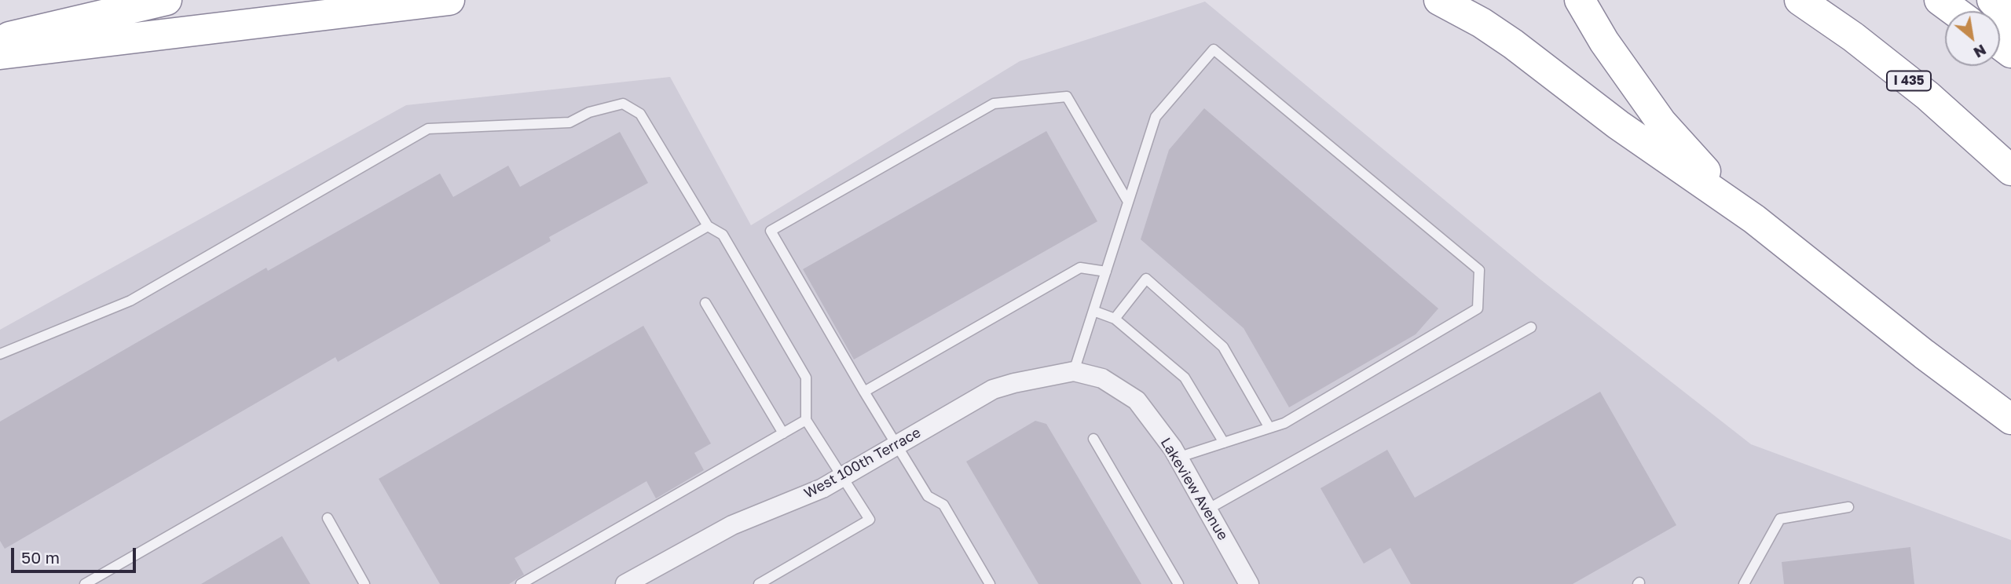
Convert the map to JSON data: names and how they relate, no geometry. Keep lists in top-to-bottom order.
{
  "streets": {
    "highway": ["I 435"],
    "street": ["West 100th Terrace", "Lakeview Avenue"]
  },
  "crossings": [
    ["West 100th Terrace", "Lakeview Avenue"]
  ],
  "scale_bar": "50 m",
  "north": "bottom right"
}
